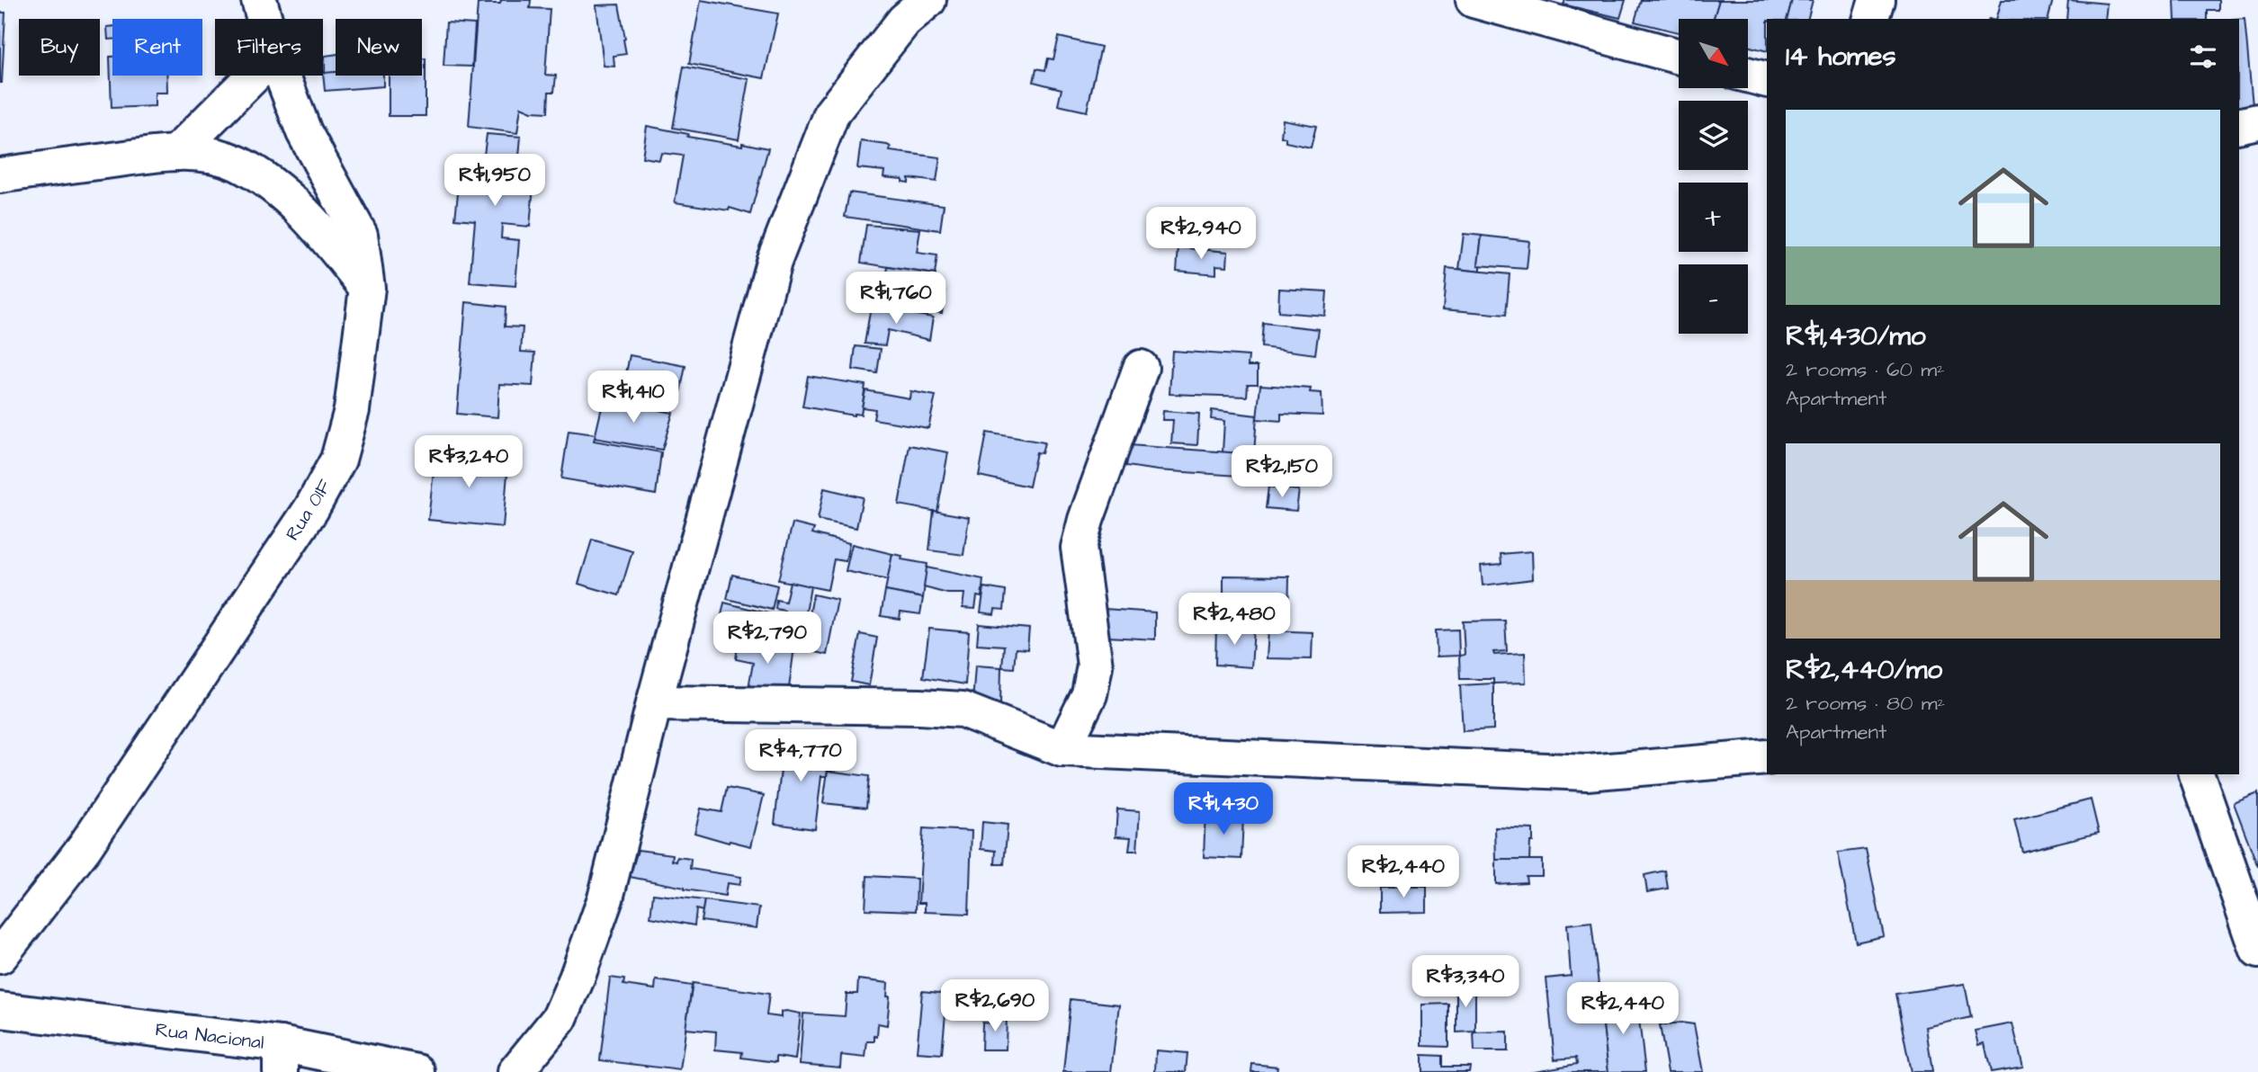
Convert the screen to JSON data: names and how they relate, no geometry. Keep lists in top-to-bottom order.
{
  "streets": {
    "street": ["Rua 01F", "Rua Nacional"]
  },
  "north": "bottom right",
  "page": {
    "map_buttons": ["+", "−"],
    "chip": [
      "Buy",
      "Rent",
      "Filters",
      "New"
    ],
    "heading": "14 homes",
    "list": [
      {
        "name": "R$1,430/mo",
        "note": "2 rooms · 60 m² · Apartment"
      },
      {
        "name": "R$2,440/mo",
        "note": "2 rooms · 80 m² · Apartment"
      }
    ],
    "price": [
      "R$1,950",
      "R$2,940",
      "R$1,760",
      "R$1,410",
      "R$3,240",
      "R$2,150",
      "R$2,480",
      "R$2,790",
      "R$4,770",
      "R$1,430",
      "R$2,440",
      "R$3,340",
      "R$2,690",
      "R$2,440"
    ]
  }
}
